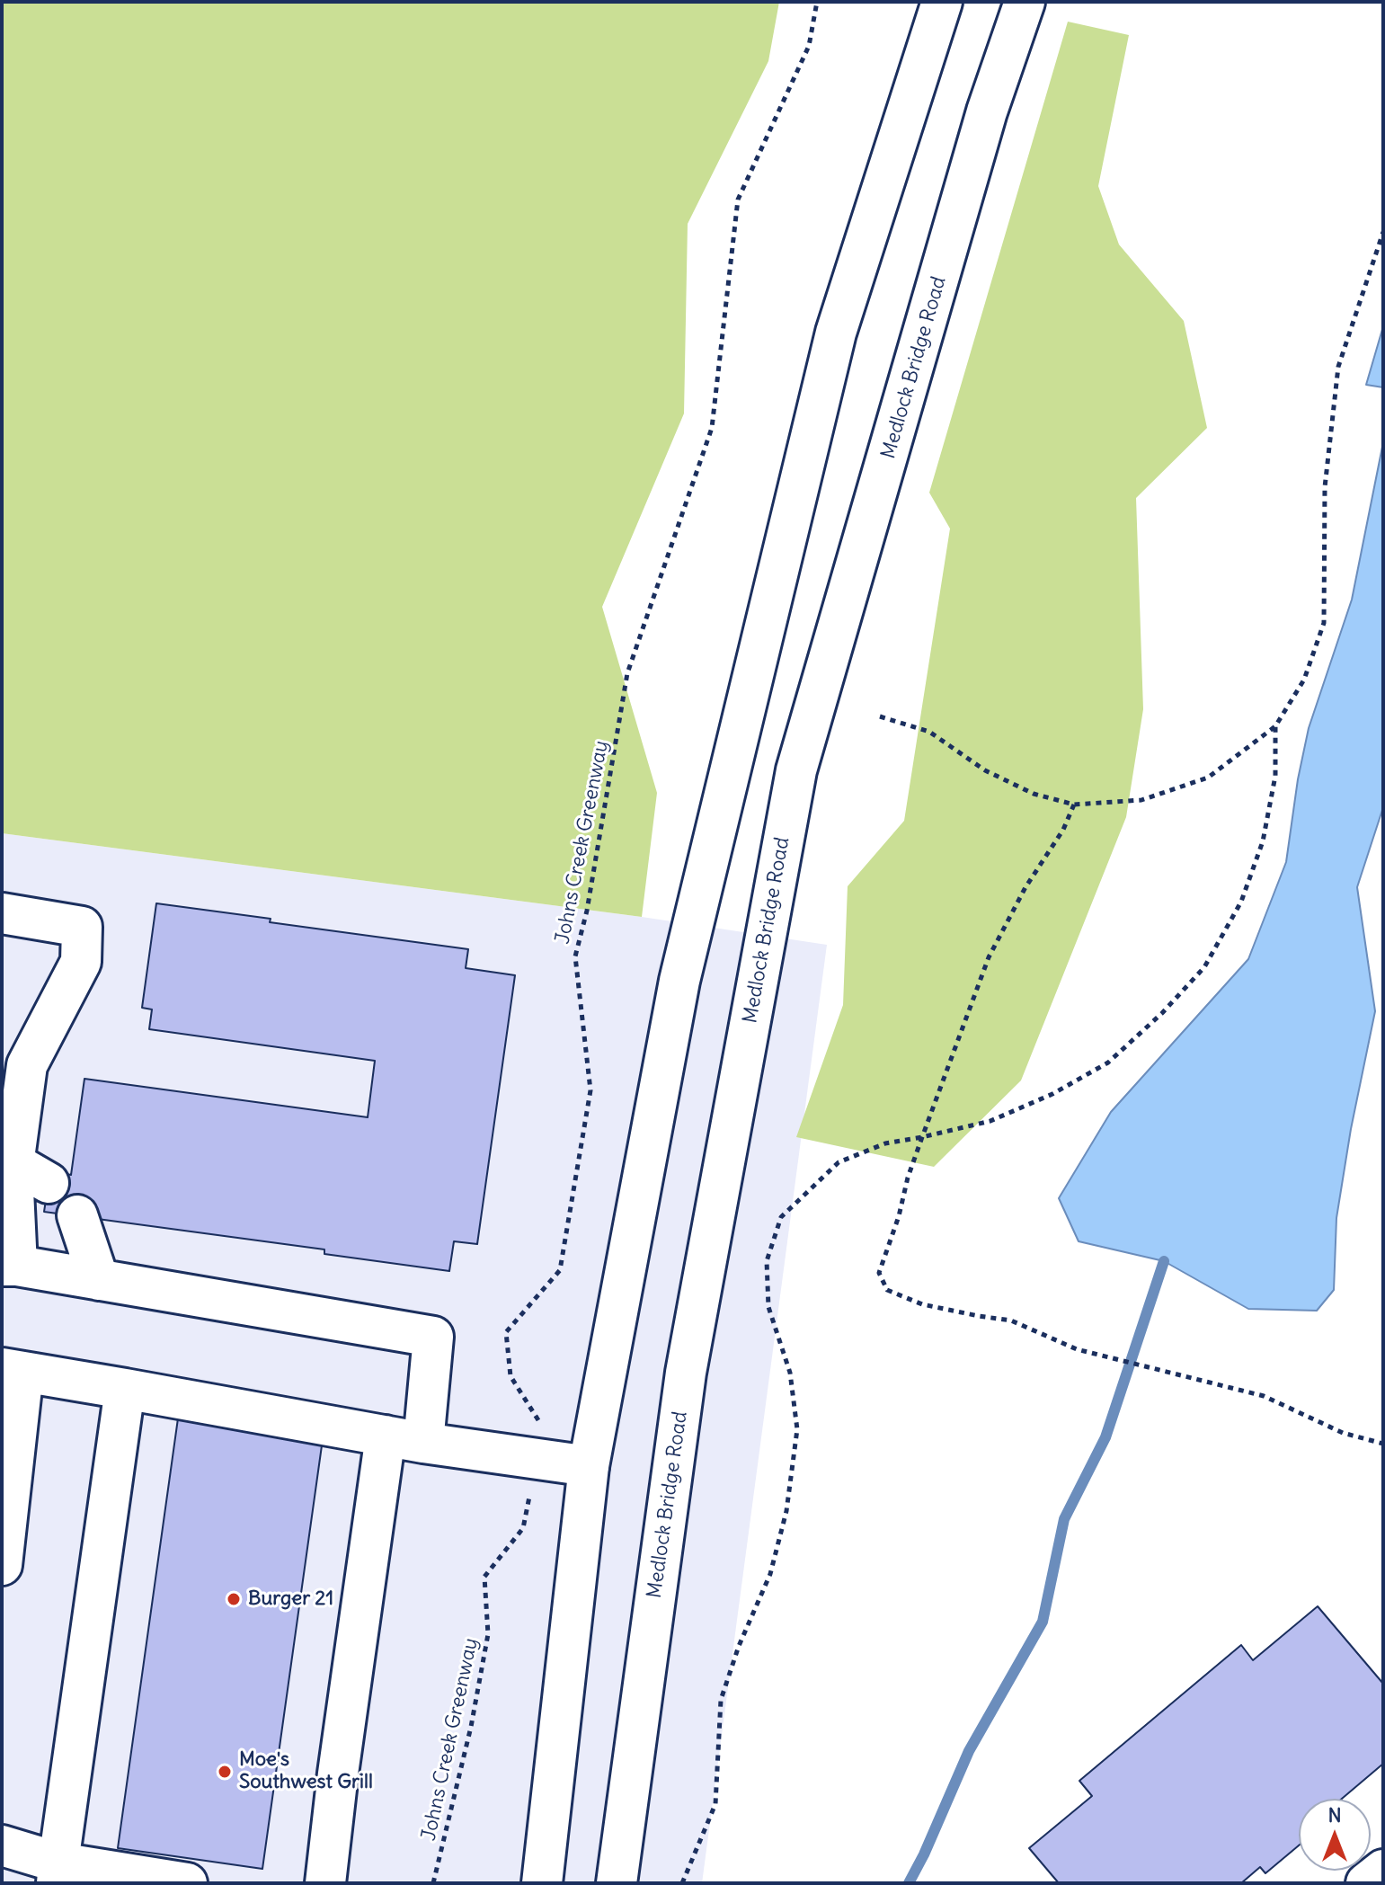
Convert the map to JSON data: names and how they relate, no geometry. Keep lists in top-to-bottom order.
{
  "streets": {
    "main road": ["Medlock Bridge Road"],
    "path": ["Johns Creek Greenway"]
  },
  "places": ["Burger 21", "Moe's Southwest Grill"],
  "north": "top"
}
